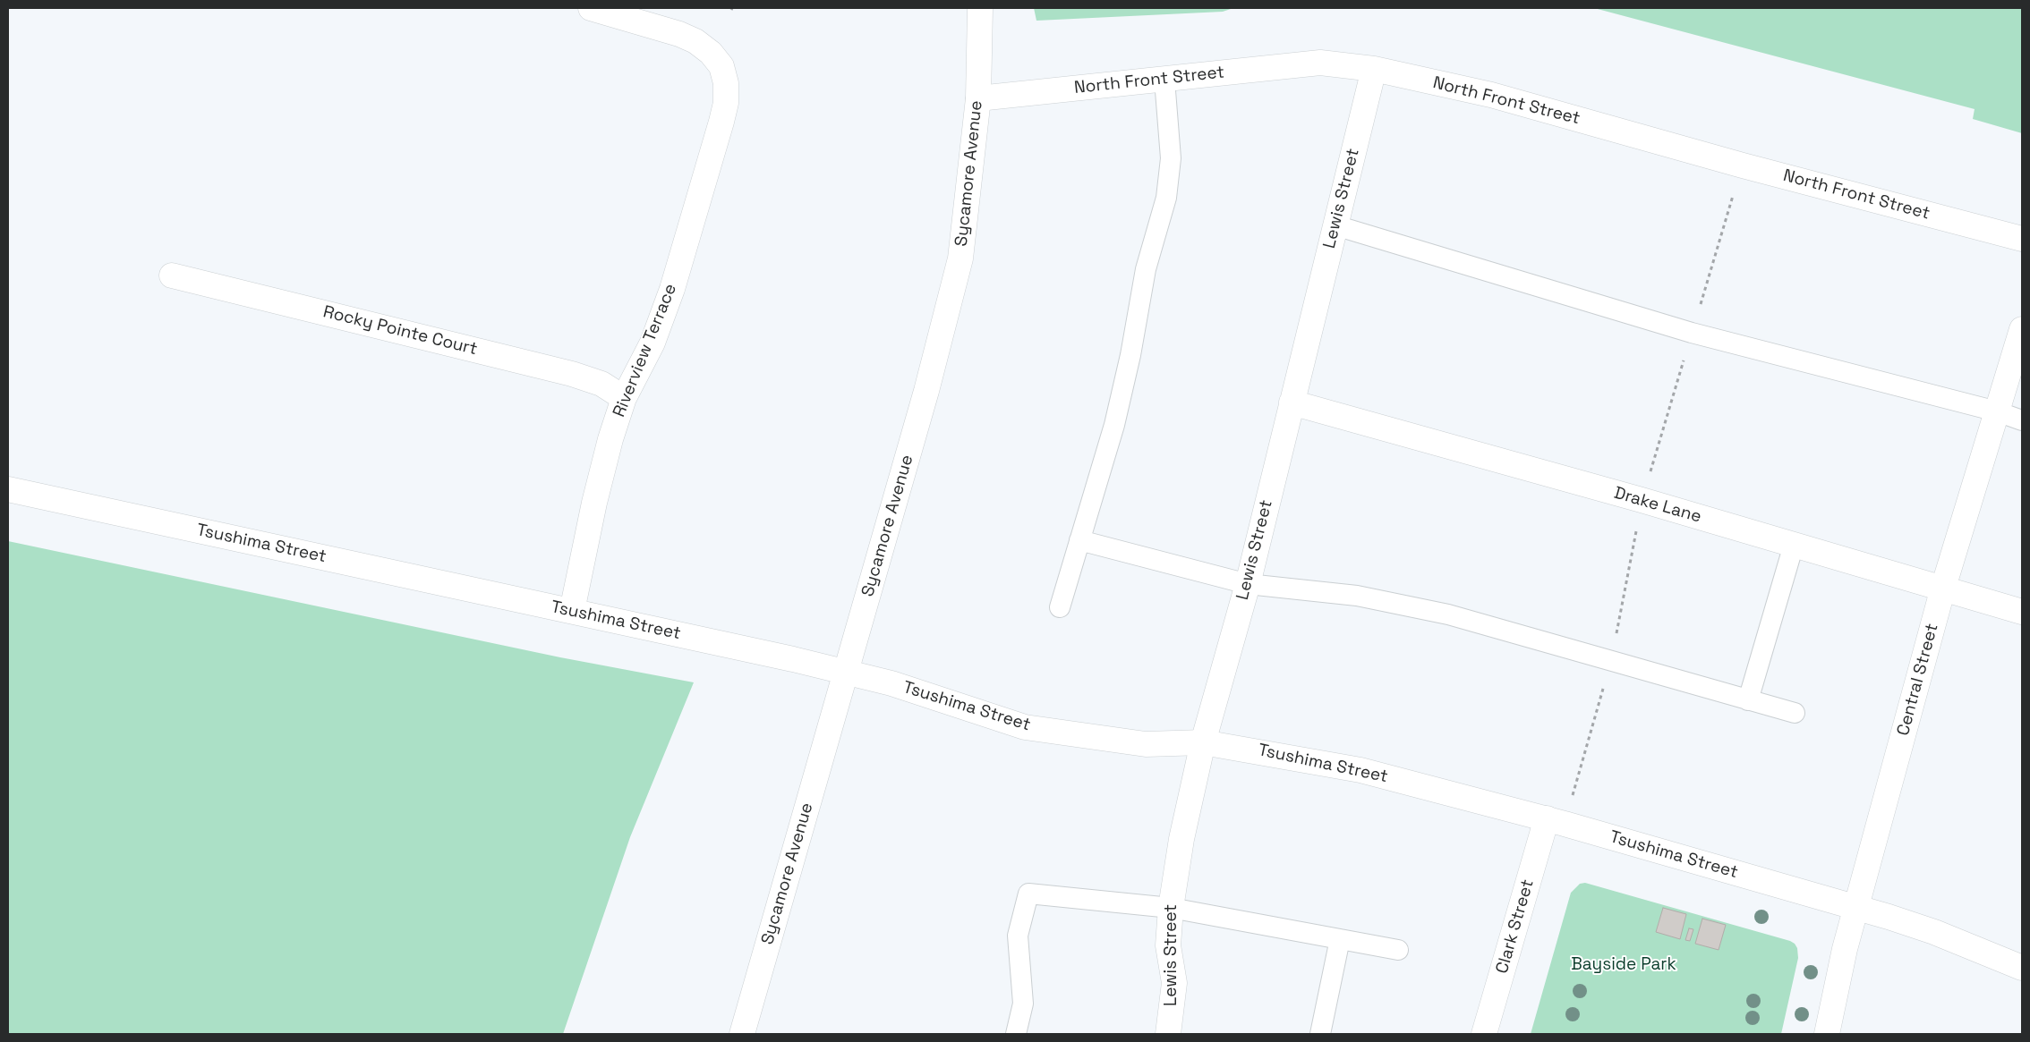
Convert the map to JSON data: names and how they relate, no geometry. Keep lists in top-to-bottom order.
{
  "streets": {
    "street": [
      "North Front Street",
      "Sycamore Avenue",
      "Lewis Street",
      "Rocky Pointe Court",
      "Riverview Terrace",
      "Drake Lane",
      "Tsushima Street",
      "Central Street",
      "Clark Street"
    ]
  },
  "crossings": [
    ["North Front Street", "Sycamore Avenue"],
    ["North Front Street", "Lewis Street"],
    ["Sycamore Avenue", "Tsushima Street"],
    ["Lewis Street", "Drake Lane"],
    ["Lewis Street", "Tsushima Street"],
    ["Rocky Pointe Court", "Riverview Terrace"],
    ["Riverview Terrace", "Tsushima Street"],
    ["Drake Lane", "Central Street"],
    ["Tsushima Street", "Central Street"],
    ["Tsushima Street", "Clark Street"]
  ],
  "parks": ["Bayside Park"]
}
